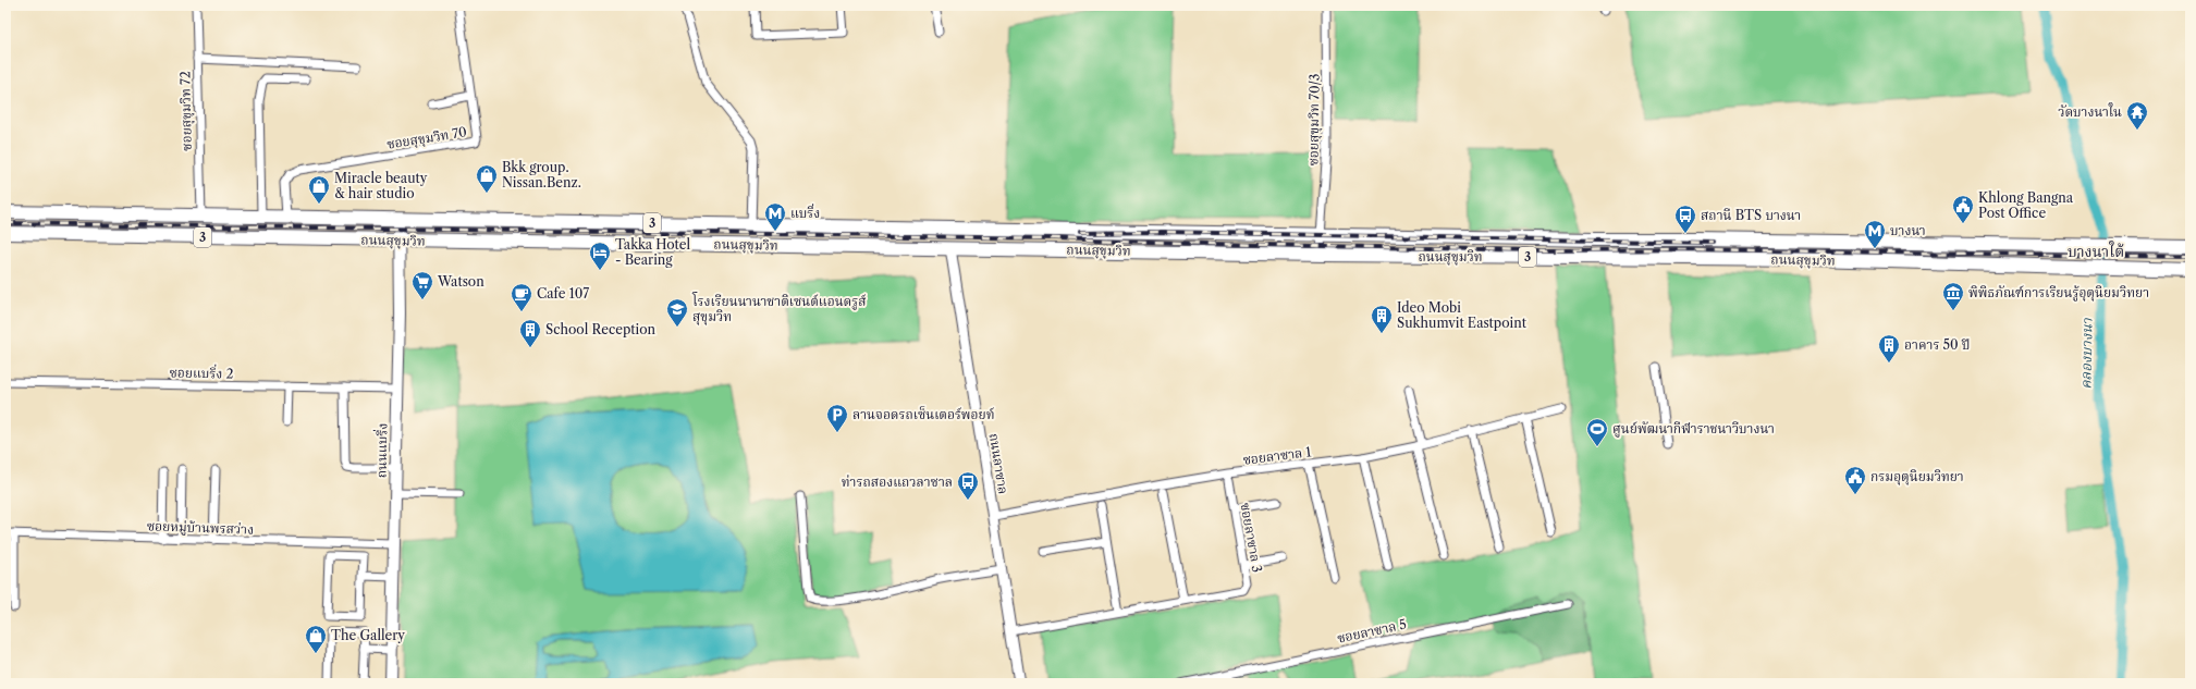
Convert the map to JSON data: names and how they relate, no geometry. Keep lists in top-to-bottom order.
{
  "streets": {
    "highway": ["3", "ถนนสุขุมวิท"],
    "main road": ["ถนนแบริ่ง"],
    "street": [
      "ซอยสุขุมวิท 72",
      "ซอยสุขุมวิท 70/3",
      "ซอยสุขุมวิท 70",
      "ซอยแบริ่ง 2",
      "ซอยลาซาล 1",
      "ถนนลาซาล",
      "ซอยหมู่บ้านพรสว่าง",
      "ซอยลาซาล 3",
      "ซอยลาซาล 5"
    ]
  },
  "crossings": [
    ["ซอยสุขุมวิท 72", "ถนนสุขุมวิท"],
    ["ซอยสุขุมวิท 70/3", "ถนนสุขุมวิท"],
    ["ซอยสุขุมวิท 70", "ถนนสุขุมวิท"],
    ["ถนนสุขุมวิท", "ถนนแบริ่ง"],
    ["ถนนสุขุมวิท", "ถนนลาซาล"],
    ["ซอยแบริ่ง 2", "ถนนแบริ่ง"],
    ["ถนนแบริ่ง", "ซอยหมู่บ้านพรสว่าง"],
    ["ซอยลาซาล 1", "ถนนลาซาล"],
    ["ถนนลาซาล", "ซอยลาซาล 3"]
  ],
  "districts": ["บางนาใต้"],
  "water": ["คลองบางนา"],
  "places": {
    "temple": ["วัดบางนาใน"],
    "shop": ["Bkk group. Nissan.Benz.", "Miracle beauty & hair studio", "The Gallery"],
    "public building": ["Khlong Bangna Post Office", "กรมอุตุนิยมวิทยา"],
    "metro station": ["แบริ่ง", "บางนา"],
    "bus stop": ["สถานี BTS บางนา", "ท่ารถสองแถวลาซาล"],
    "hotel": ["Takka Hotel - Bearing"],
    "supermarket": ["Watson"],
    "museum": ["พิพิธภัณฑ์การเรียนรู้อุตุนิยมวิทยา"],
    "cafe": ["Cafe 107"],
    "school or university": ["โรงเรียนนานาชาติเซนต์แอนดรูส์ สุขุมวิท"],
    "building": ["Ideo Mobi Sukhumvit Eastpoint", "School Reception", "อาคาร 50 ปี"],
    "parking": ["ลานจอดรถเซ็นเตอร์พอยท์"],
    "sports": ["ศูนย์พัฒนากีฬาราชนาวีบางนา"]
  }
}
